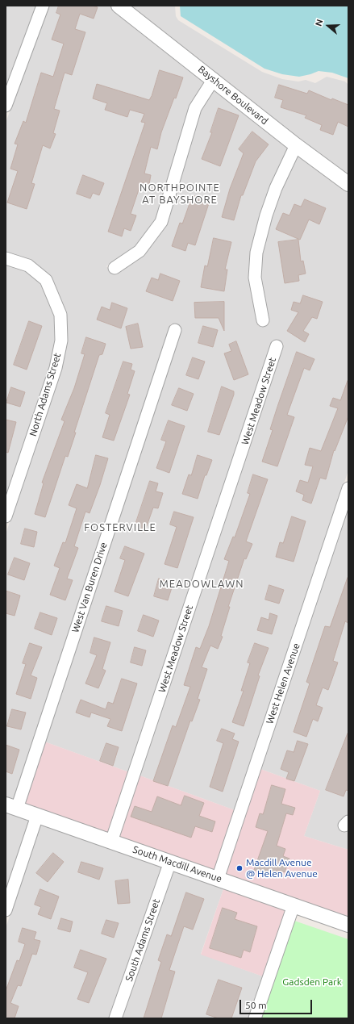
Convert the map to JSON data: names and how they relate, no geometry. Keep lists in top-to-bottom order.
{
  "streets": {
    "street": [
      "Bayshore Boulevard",
      "North Adams Street",
      "West Meadow Street",
      "West Van Buren Drive",
      "West Helen Avenue",
      "South Macdill Avenue",
      "South Adams Street"
    ]
  },
  "crossings": [
    ["West Meadow Street", "South Macdill Avenue"],
    ["West Van Buren Drive", "South Macdill Avenue"],
    ["West Helen Avenue", "South Macdill Avenue"],
    ["South Macdill Avenue", "South Adams Street"]
  ],
  "districts": ["NORTHPOINTE AT BAYSHORE", "FOSTERVILLE", "MEADOWLAWN"],
  "parks": ["Gadsden Park"],
  "places": ["Macdill Avenue @ Helen Avenue"],
  "scale_bar": "50 m",
  "north": "left"
}
